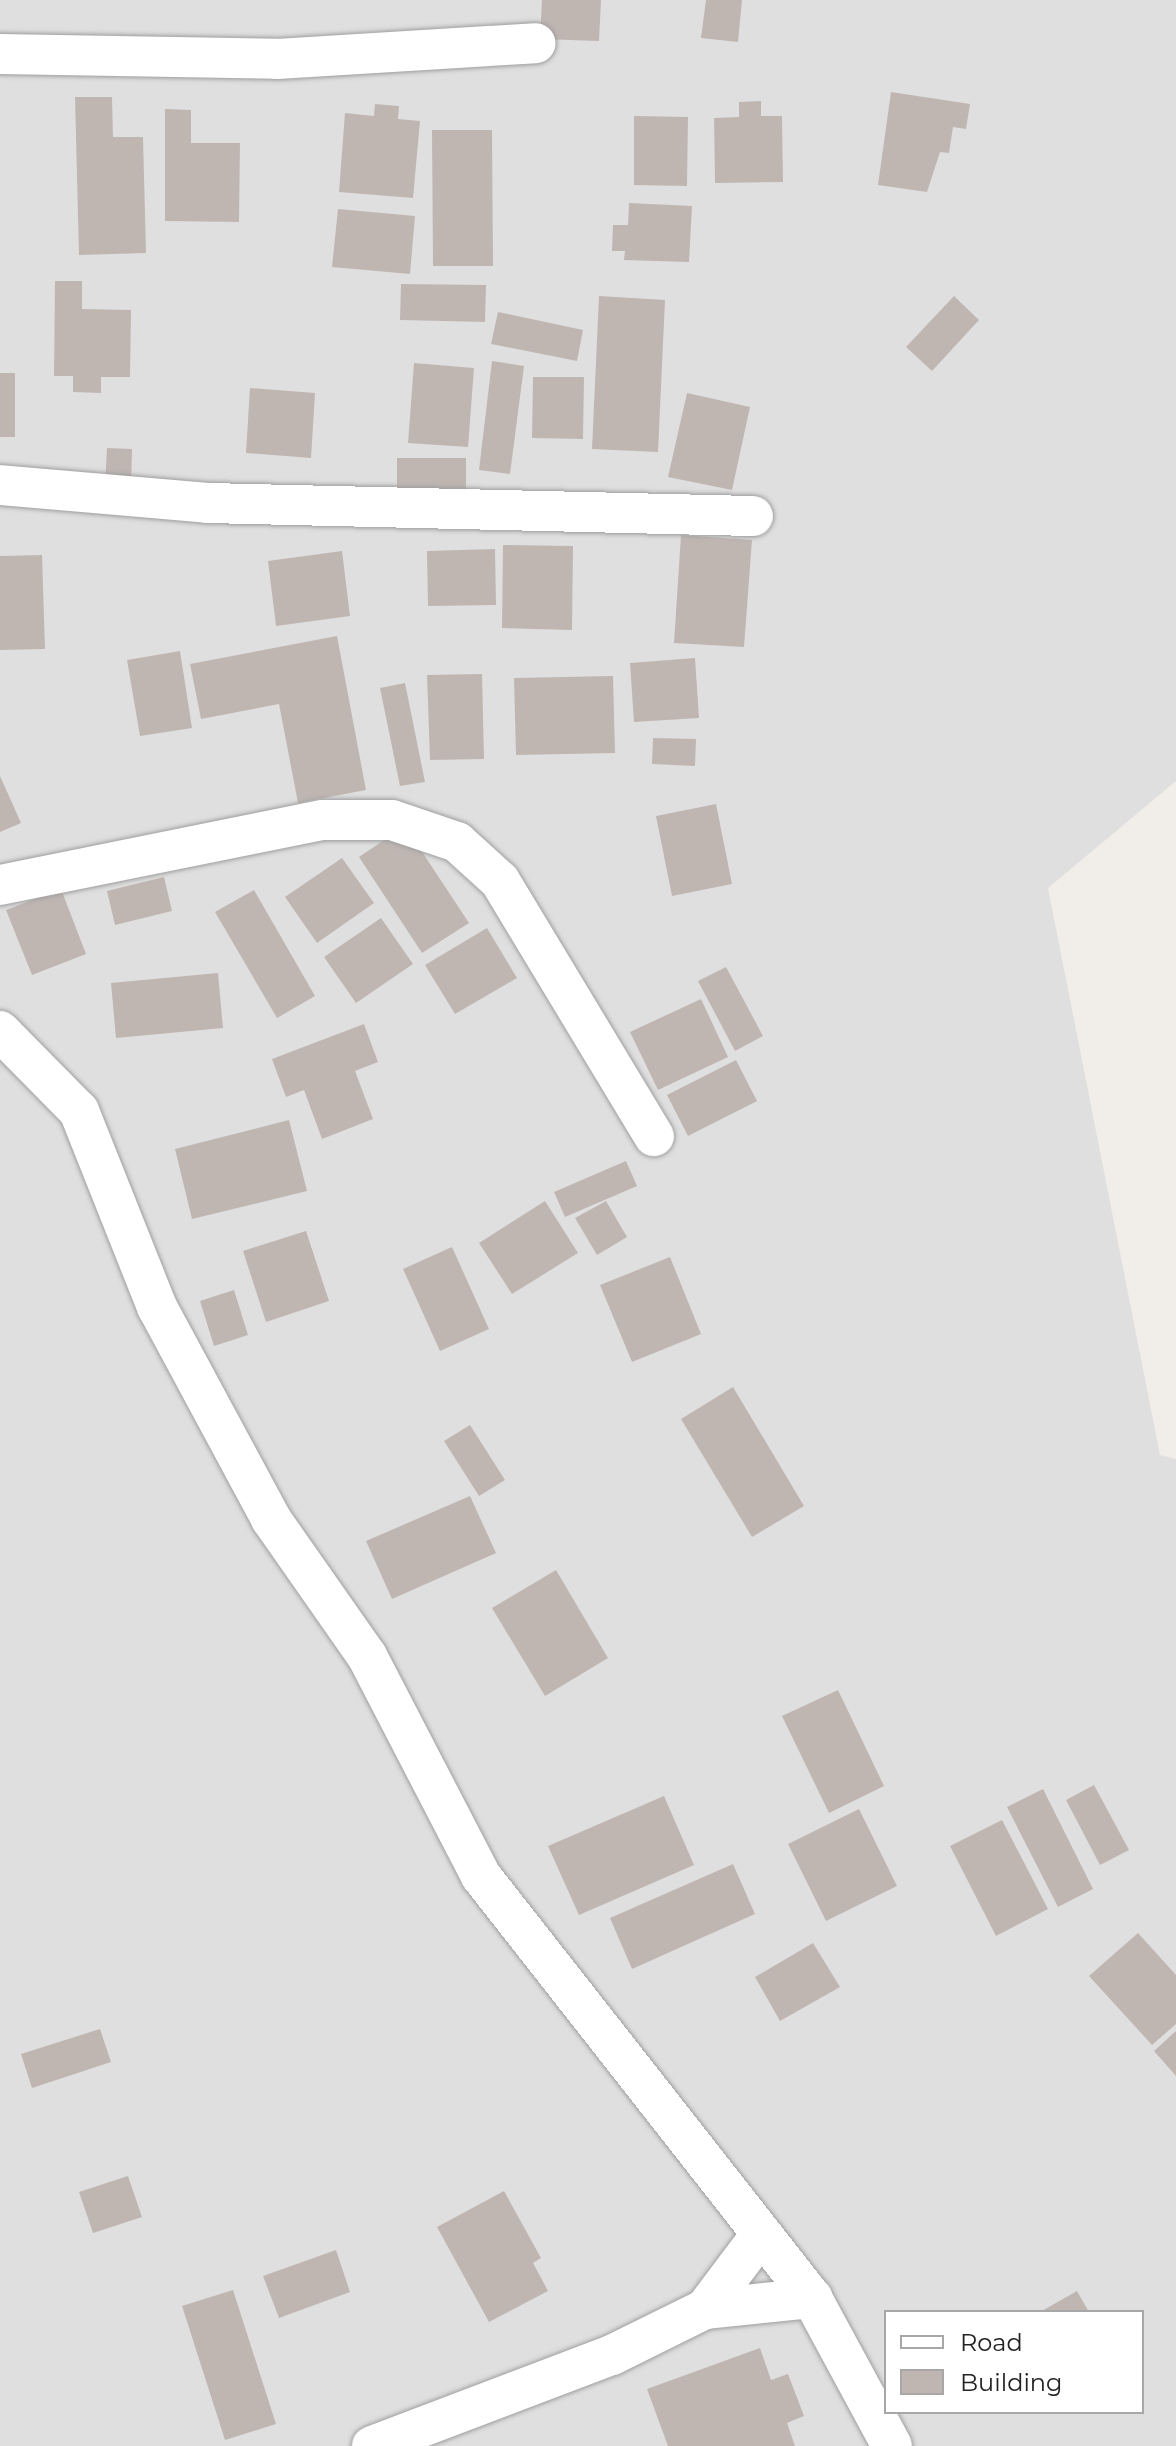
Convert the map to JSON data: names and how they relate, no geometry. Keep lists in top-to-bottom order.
{
  "legend": ["Road", "Building"]
}
